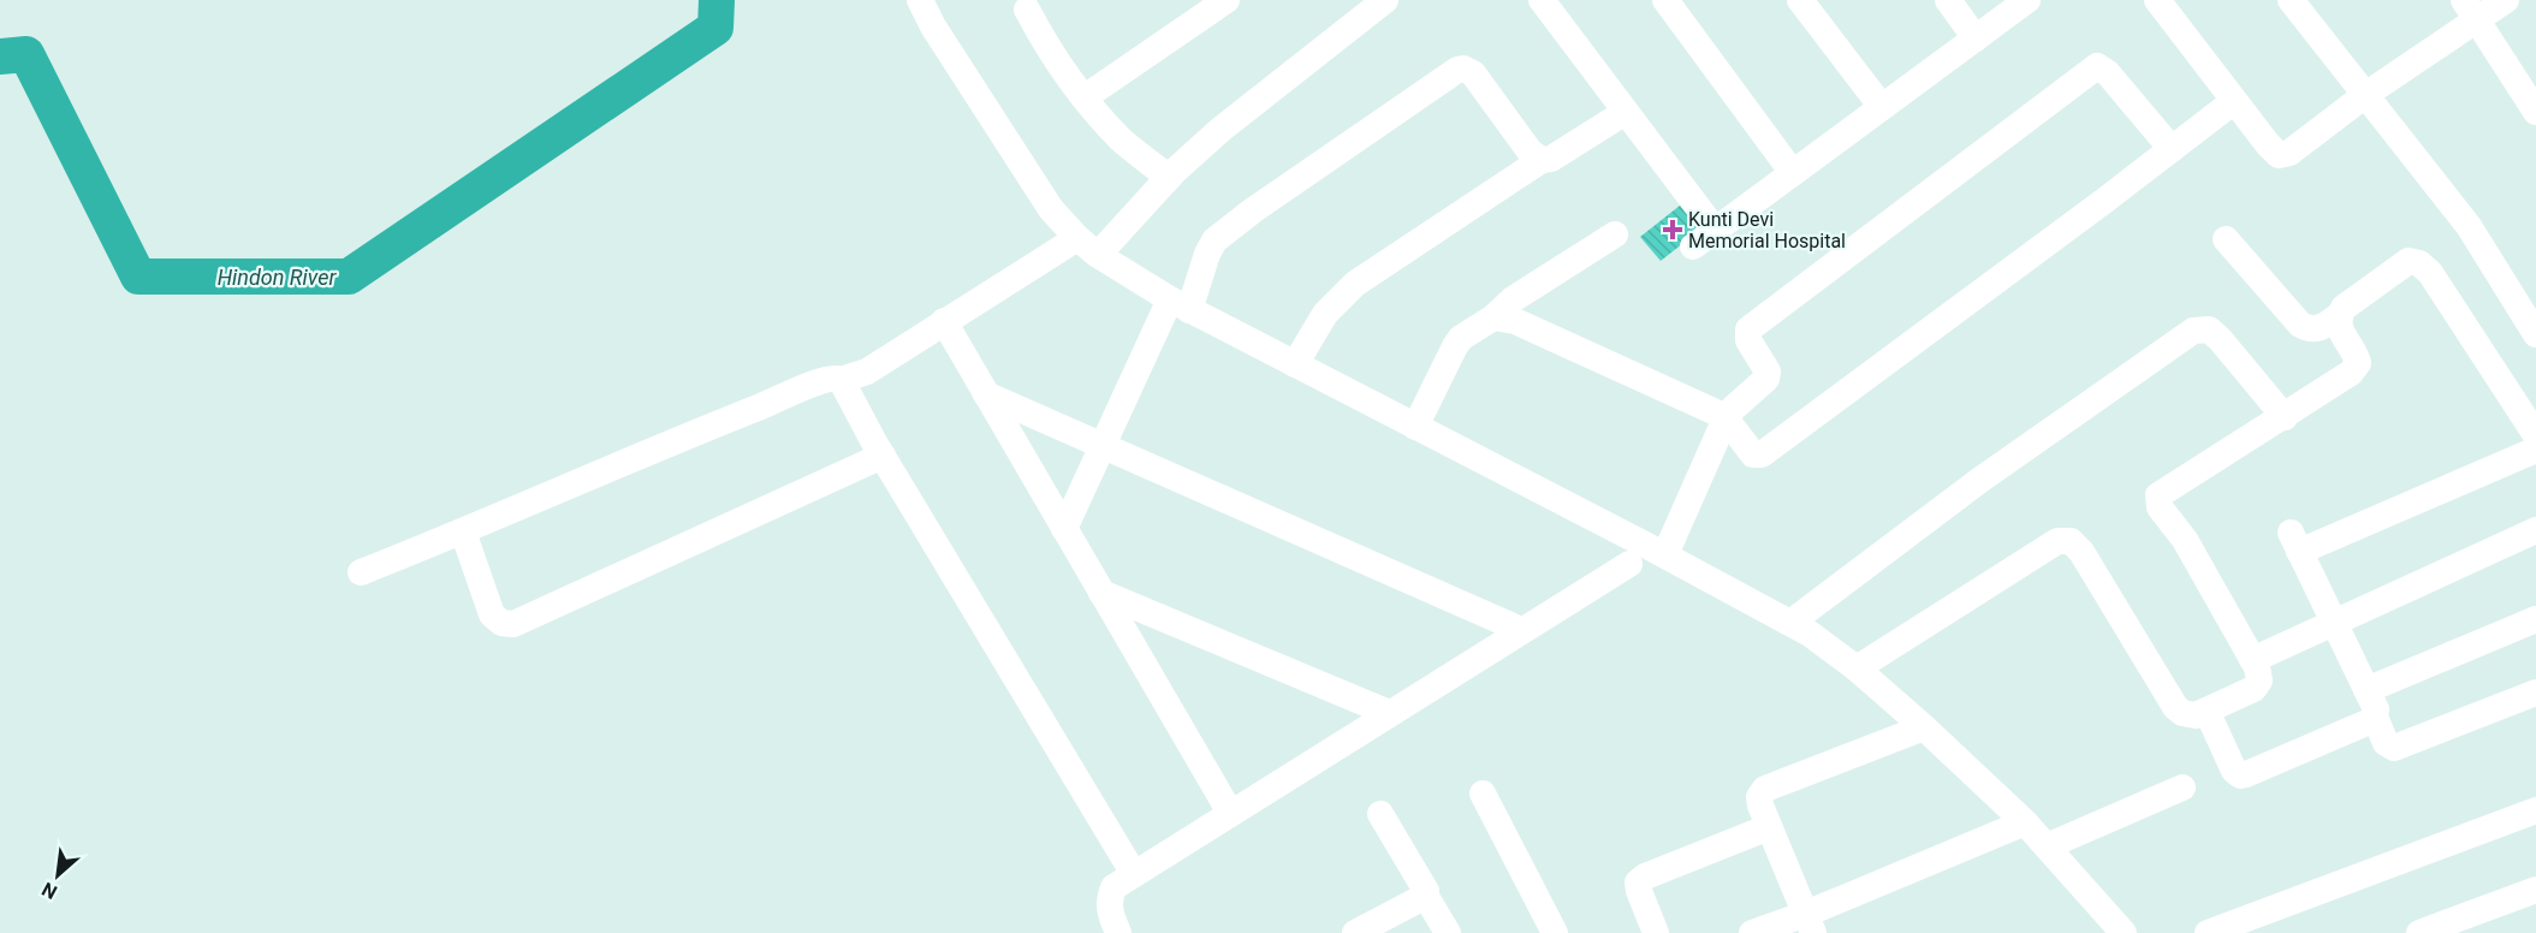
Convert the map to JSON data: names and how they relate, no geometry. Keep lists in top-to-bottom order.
{
  "water": ["Hindon River"],
  "places": {
    "health": ["Kunti Devi Memorial Hospital"]
  },
  "north": "bottom left"
}
